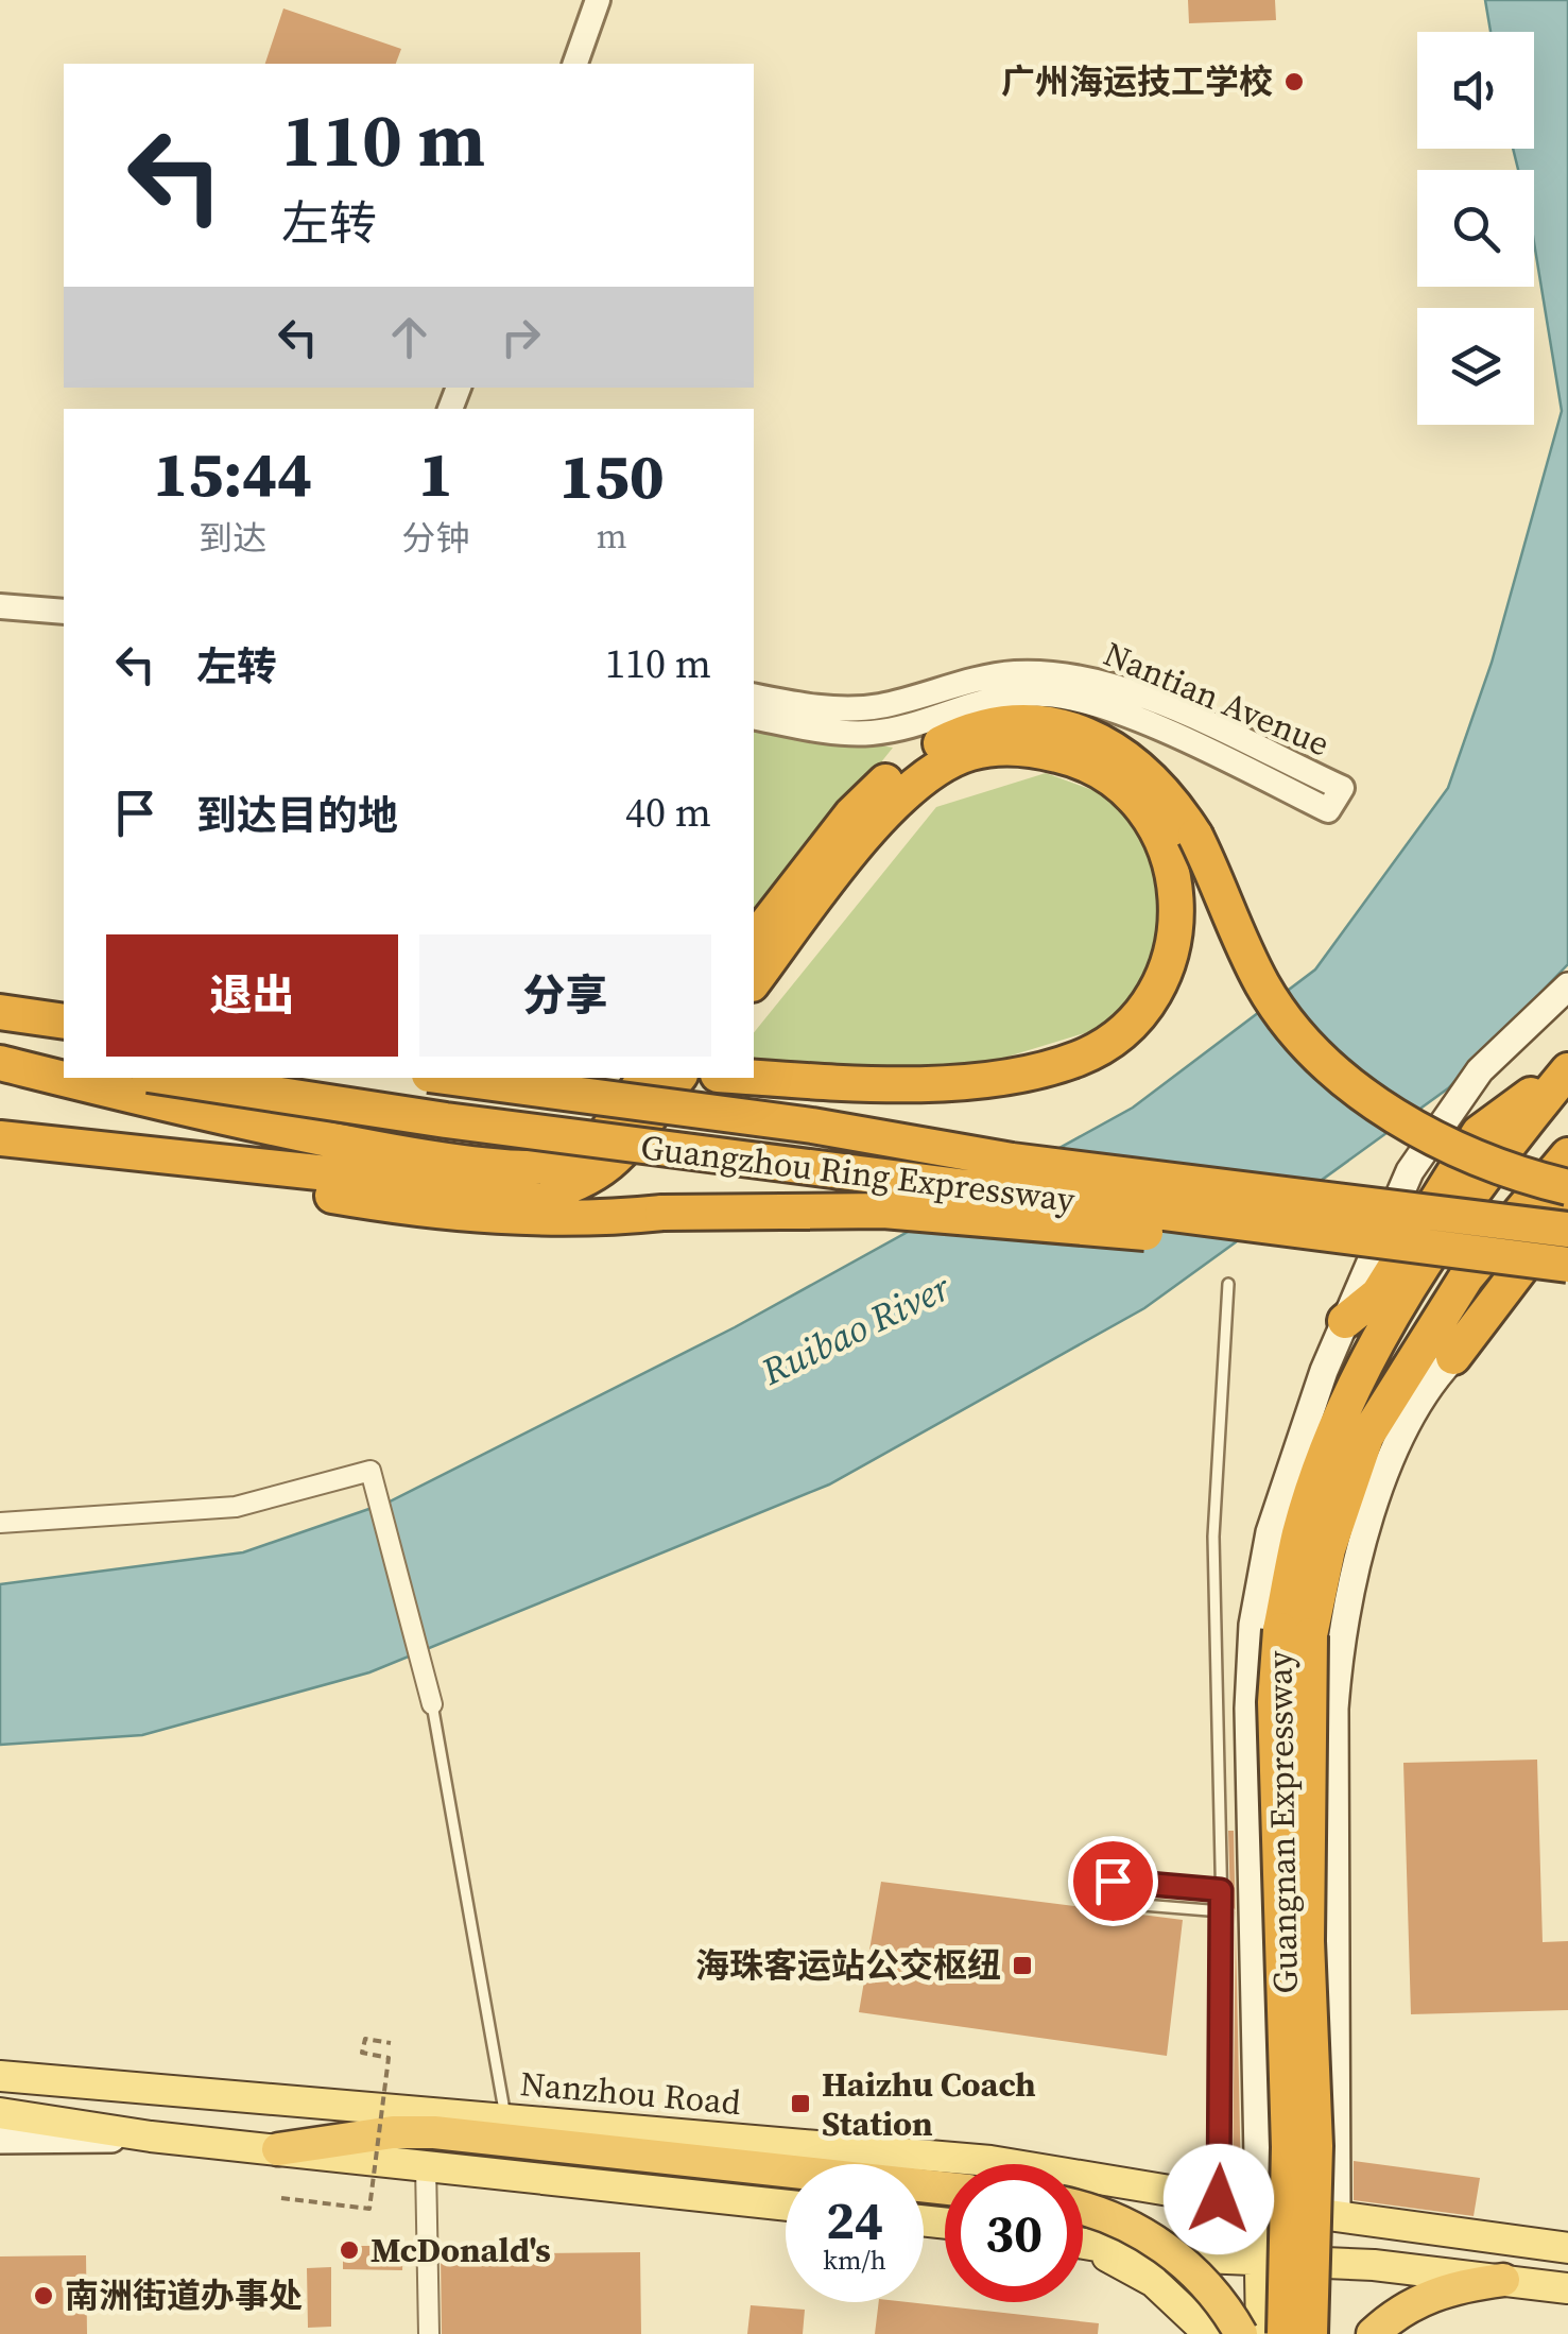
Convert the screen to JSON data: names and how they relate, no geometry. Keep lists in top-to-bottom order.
{
  "streets": {
    "highway": ["Guangzhou Ring Expressway", "Guangnan Expressway"],
    "main road": ["Nanzhou Road"],
    "street": ["Nantian Avenue"]
  },
  "water": ["Ruibao River"],
  "places": {
    "other": ["广州海运技工学校", "McDonald's", "南洲街道办事处"],
    "transit": ["海珠客运站公交枢纽", "Haizhu Coach Station"]
  },
  "page": {
    "turn": ["110 m", "左转"],
    "eta": [
      "15:44",
      "到达",
      "1",
      "分钟",
      "150",
      "m"
    ],
    "list": [
      {
        "name": "左转",
        "value": "110 m"
      },
      {
        "name": "到达目的地",
        "value": "40 m"
      }
    ],
    "buttons": ["退出", "分享"],
    "speed": "24 km/h",
    "limit": "30"
  }
}
